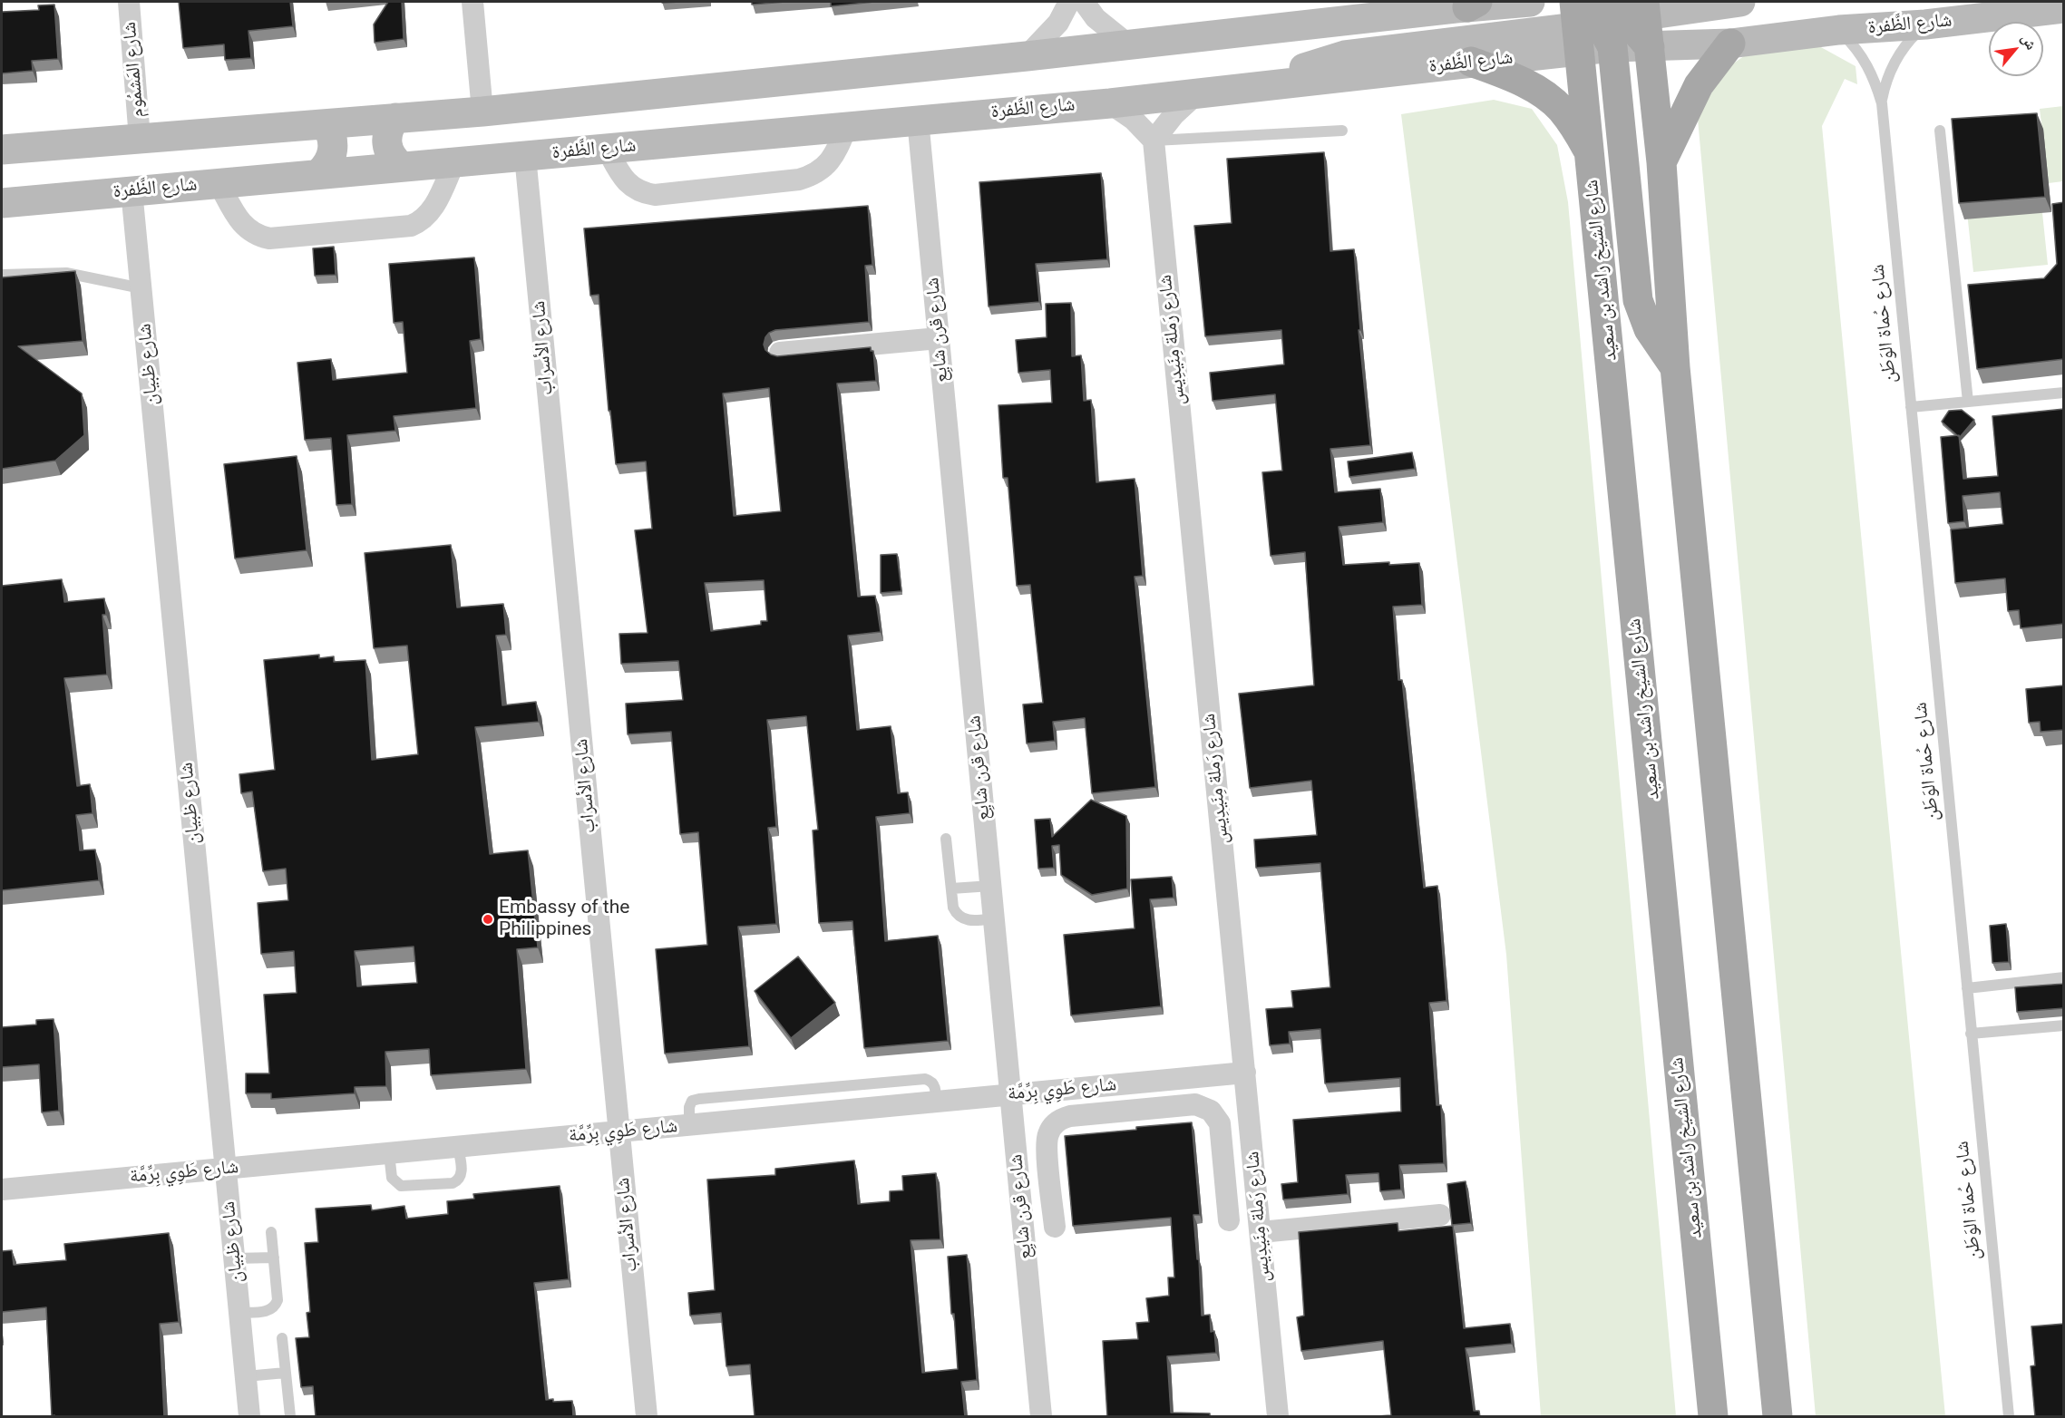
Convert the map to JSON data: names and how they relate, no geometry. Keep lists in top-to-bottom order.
{
  "streets": {
    "main road": ["شارع الظَّفرة", "شارع الشيخ راشد بن سعيد"],
    "street": [
      "شارع المَشمُوم",
      "شارع قرن شايِع",
      "شارع رَملة مِنَيدِيس",
      "شارع الأسراب",
      "شارع ظبيان",
      "شارع طَوِي بِرِّمَّة"
    ],
    "lane": ["شارع حُماة الوَطَن"]
  },
  "crossings": [
    ["شارع الظَّفرة", "شارع الشيخ راشد بن سعيد"],
    ["شارع الظَّفرة", "شارع حُماة الوَطَن"],
    ["شارع الظَّفرة", "شارع قرن شايِع"],
    ["شارع الظَّفرة", "شارع الأسراب"],
    ["شارع الظَّفرة", "شارع ظبيان"],
    ["شارع قرن شايِع", "شارع طَوِي بِرِّمَّة"],
    ["شارع رَملة مِنَيدِيس", "شارع طَوِي بِرِّمَّة"],
    ["شارع الأسراب", "شارع طَوِي بِرِّمَّة"],
    ["شارع ظبيان", "شارع طَوِي بِرِّمَّة"]
  ],
  "places": ["Embassy of the Philippines"],
  "north": "top right"
}
